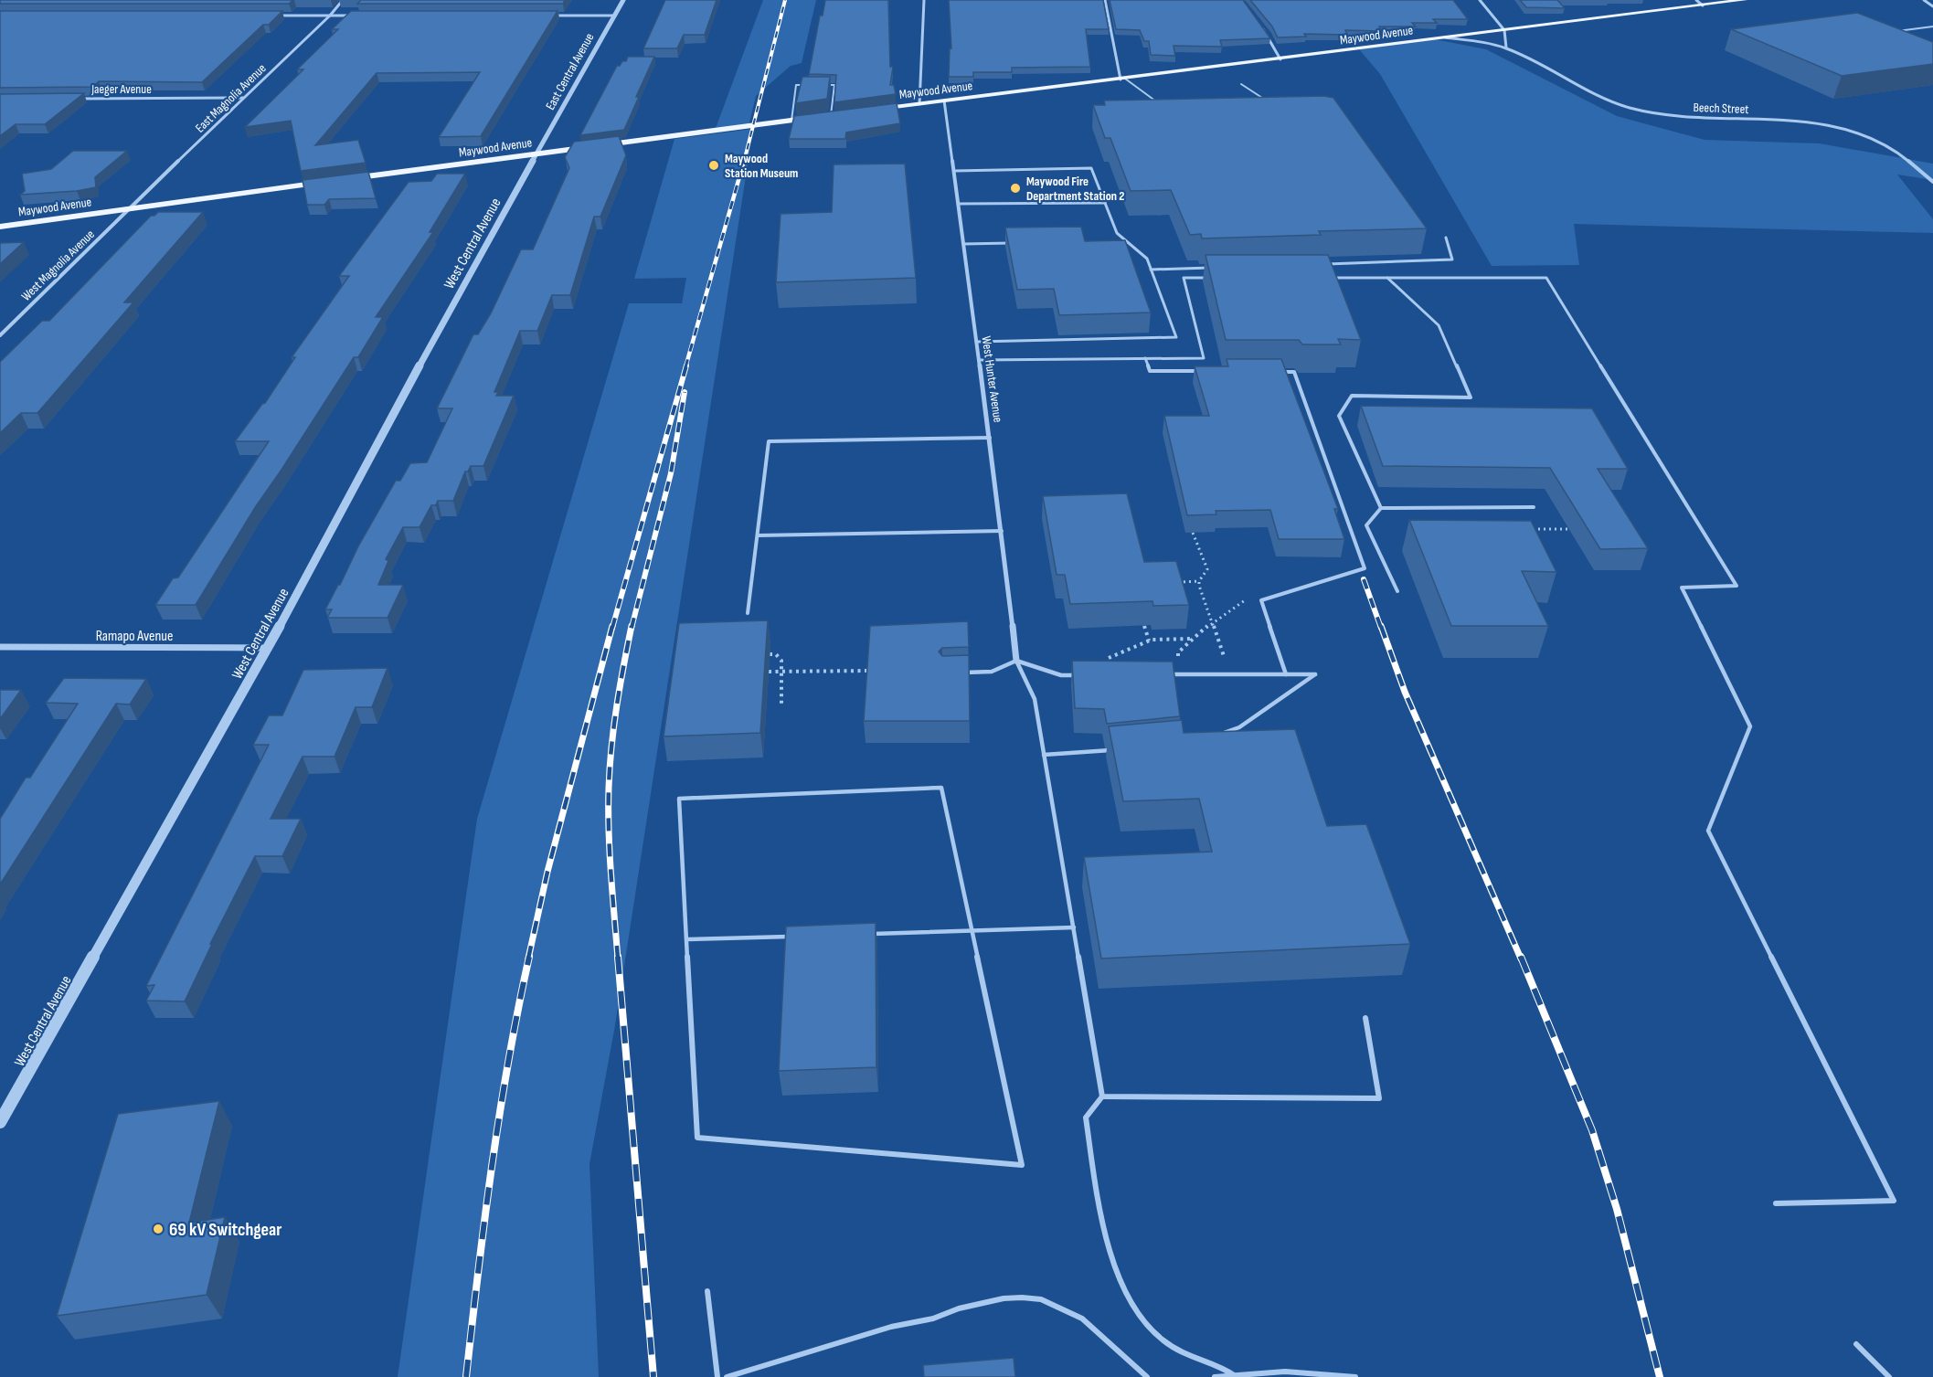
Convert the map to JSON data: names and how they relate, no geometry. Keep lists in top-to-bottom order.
{
  "streets": {
    "main road": ["Maywood Avenue"],
    "street": [
      "East Central Avenue",
      "Jaeger Avenue",
      "East Magnolia Avenue",
      "Beech Street",
      "West Central Avenue",
      "West Magnolia Avenue",
      "West Hunter Avenue",
      "Ramapo Avenue"
    ]
  },
  "crossings": [
    ["Maywood Avenue", "East Central Avenue"],
    ["Maywood Avenue", "East Magnolia Avenue"],
    ["Maywood Avenue", "Beech Street"],
    ["Maywood Avenue", "West Central Avenue"],
    ["Maywood Avenue", "West Magnolia Avenue"],
    ["Maywood Avenue", "West Hunter Avenue"],
    ["East Central Avenue", "West Central Avenue"],
    ["Jaeger Avenue", "East Magnolia Avenue"],
    ["East Magnolia Avenue", "West Magnolia Avenue"],
    ["West Central Avenue", "Ramapo Avenue"]
  ],
  "places": ["Maywood Station Museum", "Maywood Fire Department Station 2", "69 kV Switchgear"]
}
